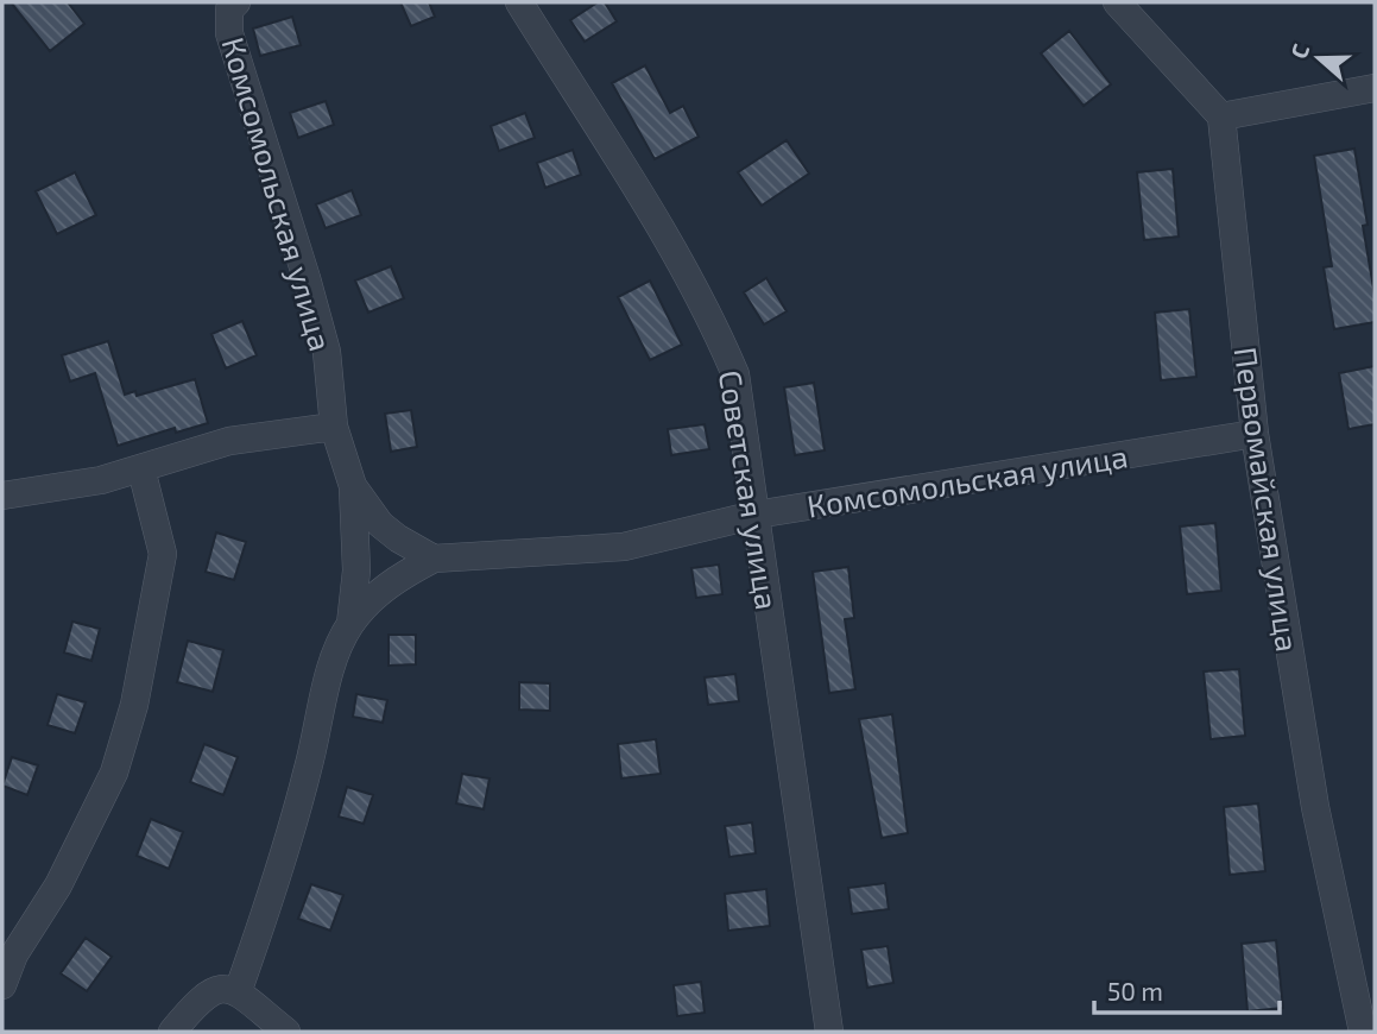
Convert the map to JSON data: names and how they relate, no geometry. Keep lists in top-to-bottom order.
{
  "streets": {
    "street": ["Комсомольская улица", "Советская улица", "Первомайская улица"]
  },
  "crossings": [
    ["Комсомольская улица", "Советская улица"],
    ["Комсомольская улица", "Первомайская улица"]
  ],
  "scale_bar": "50 m",
  "north": "left"
}
